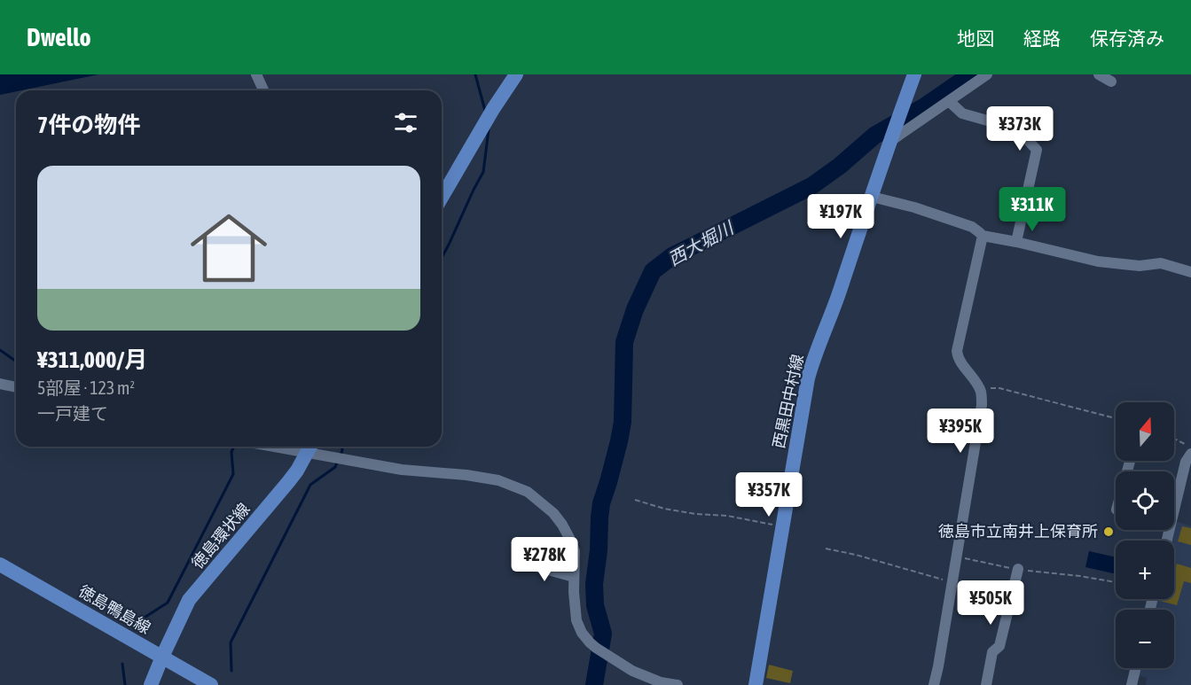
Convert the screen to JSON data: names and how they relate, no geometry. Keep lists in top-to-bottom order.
{
  "streets": {
    "main road": ["西黒田中村線", "徳島環状線", "徳島鴨島線"]
  },
  "crossings": [
    ["徳島環状線", "徳島鴨島線"]
  ],
  "water": ["西大堀川"],
  "places": ["徳島市立南井上保育所"],
  "north": "top",
  "page": {
    "header": "Dwello",
    "nav": ["地図", "経路", "保存済み"],
    "heading": "7件の物件",
    "price": [
      "¥373K",
      "¥311K",
      "¥197K",
      "¥395K",
      "¥357K",
      "¥278K",
      "¥505K"
    ],
    "list": [
      {
        "name": "¥311,000/月",
        "note": "5部屋 · 123 m² · 一戸建て"
      }
    ],
    "map_buttons": ["+", "−"]
  }
}
